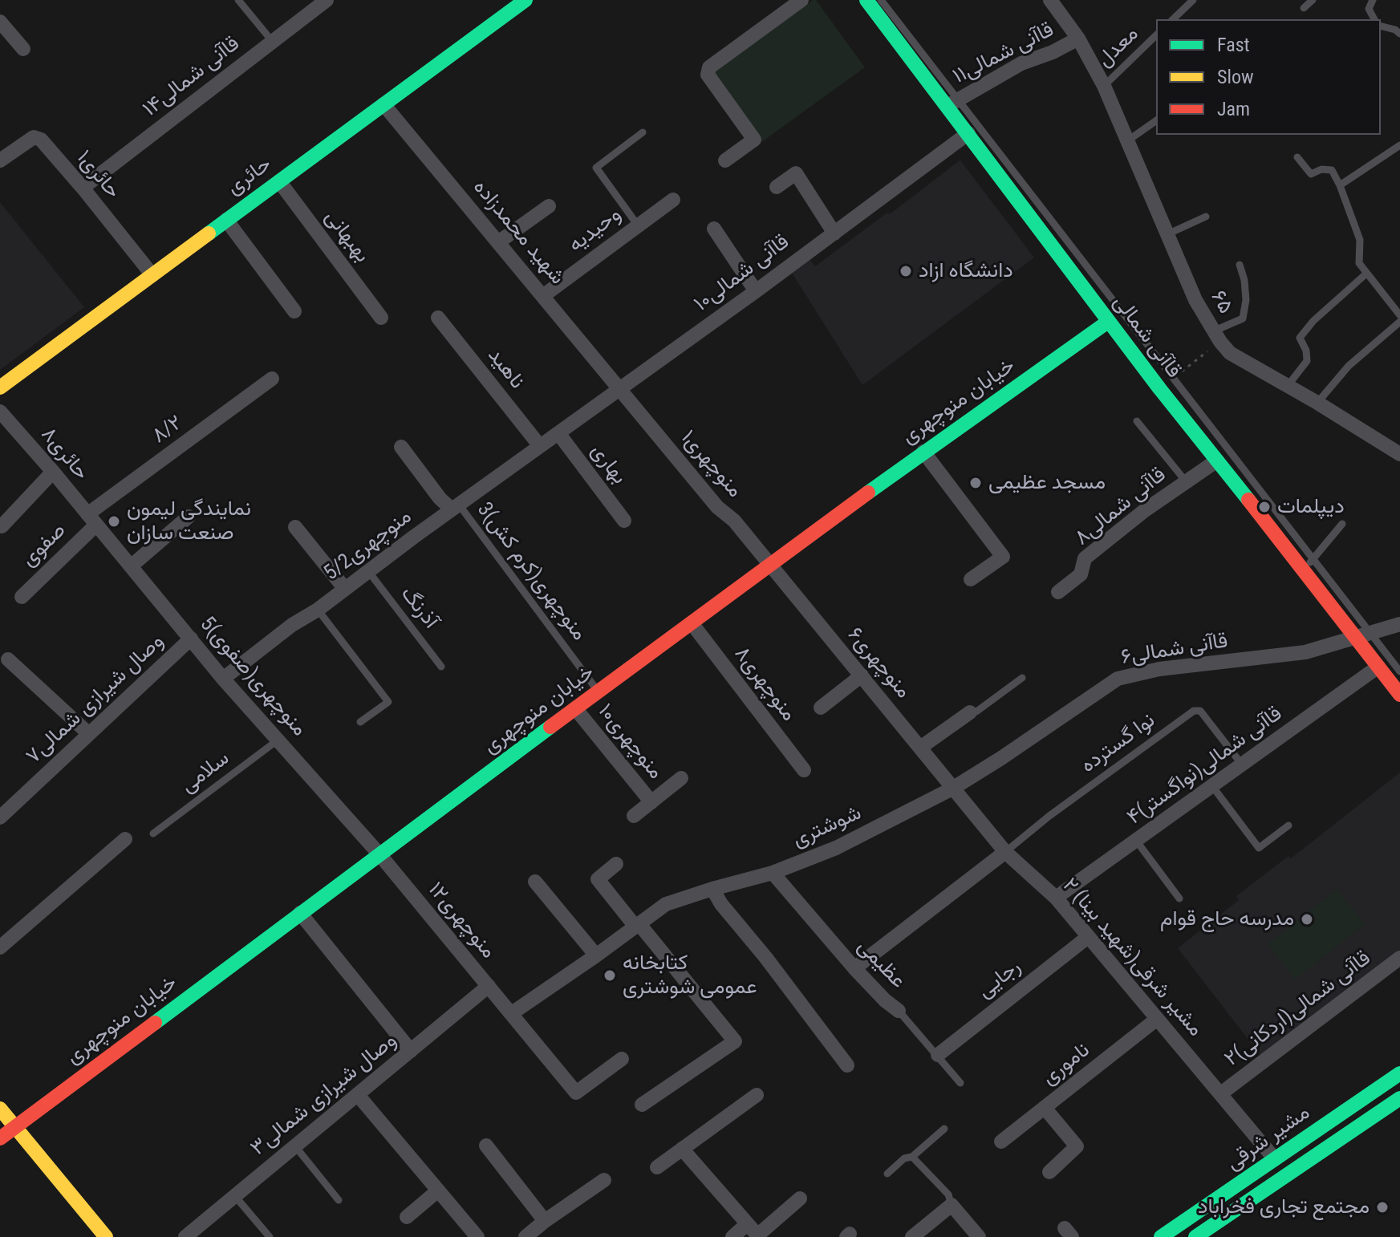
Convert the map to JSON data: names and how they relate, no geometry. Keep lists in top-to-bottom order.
{
  "streets": {
    "street": [
      "قاآنی شمالی۱۱",
      "قاآنی شمالی۱۴",
      "حائری۱",
      "حائری",
      "وحیدیه",
      "شهید محمدزاده",
      "بهبهانی",
      "قاآنی شمالی۱۰",
      "۶۵",
      "قاآنی شمالی",
      "ناهید",
      "خیابان منوچهری",
      "۸/۲",
      "حائری۸",
      "بهاری",
      "منوچهری۱",
      "قاآنی شمالی۸",
      "صفوی",
      "5/2منوچهری",
      "قاآنی شمالی۶",
      "منوچهری۶",
      "5منوچهری(صفوی)",
      "منوچهری۸",
      "وصال شیرازی شمالی۷",
      "منوچهری۱۰",
      "۴قاآنی شمالی(نواگستر)",
      "شوشتری",
      "منوچهری۱۲",
      "۲ مشیر شرقی(شهید بینا)",
      "عظیمی",
      "رجایی",
      "۲قاآنی شمالی(اردکانی)",
      "ناموری",
      "وصال شیرازی شمالی۳",
      "مشیر شرقی"
    ],
    "lane": [
      "معدل",
      "3منوچهری(کرم کش)",
      "آذرنگ",
      "نوا گسترده",
      "سلامی"
    ]
  },
  "crossings": [
    ["معدل", "۶۵"],
    ["قاآنی شمالی۱۱", "۶۵"],
    ["قاآنی شمالی۱۱", "قاآنی شمالی"],
    ["قاآنی شمالی۱۴", "حائری۱"],
    ["حائری۱", "حائری"],
    ["حائری", "شهید محمدزاده"],
    ["حائری", "بهبهانی"],
    ["وحیدیه", "شهید محمدزاده"],
    ["شهید محمدزاده", "قاآنی شمالی۱۰"],
    ["شهید محمدزاده", "منوچهری۱"],
    ["قاآنی شمالی۱۰", "قاآنی شمالی"],
    ["قاآنی شمالی۱۰", "ناهید"],
    ["قاآنی شمالی۱۰", "بهاری"],
    ["قاآنی شمالی۱۰", "منوچهری۱"],
    ["قاآنی شمالی۱۰", "5/2منوچهری"],
    ["قاآنی شمالی", "خیابان منوچهری"],
    ["قاآنی شمالی", "قاآنی شمالی۸"],
    ["قاآنی شمالی", "قاآنی شمالی۶"],
    ["قاآنی شمالی", "۴قاآنی شمالی(نواگستر)"],
    ["ناهید", "5/2منوچهری"],
    ["خیابان منوچهری", "منوچهری۱"],
    ["خیابان منوچهری", "3منوچهری(کرم کش)"],
    ["خیابان منوچهری", "منوچهری۶"],
    ["خیابان منوچهری", "5منوچهری(صفوی)"],
    ["خیابان منوچهری", "منوچهری۸"],
    ["خیابان منوچهری", "منوچهری۱۰"],
    ["خیابان منوچهری", "منوچهری۱۲"],
    ["۸/۲", "حائری۸"],
    ["۸/۲", "صفوی"],
    ["۸/۲", "5منوچهری(صفوی)"],
    ["حائری۸", "صفوی"],
    ["حائری۸", "5منوچهری(صفوی)"],
    ["منوچهری۱", "منوچهری۶"],
    ["صفوی", "5منوچهری(صفوی)"],
    ["5/2منوچهری", "3منوچهری(کرم کش)"],
    ["5/2منوچهری", "آذرنگ"],
    ["5/2منوچهری", "5منوچهری(صفوی)"],
    ["قاآنی شمالی۶", "منوچهری۶"],
    ["قاآنی شمالی۶", "شوشتری"],
    ["قاآنی شمالی۶", "۲ مشیر شرقی(شهید بینا)"],
    ["منوچهری۶", "شوشتری"],
    ["منوچهری۶", "۲ مشیر شرقی(شهید بینا)"],
    ["5منوچهری(صفوی)", "وصال شیرازی شمالی۷"],
    ["5منوچهری(صفوی)", "سلامی"],
    ["5منوچهری(صفوی)", "منوچهری۱۲"],
    ["نوا گسترده", "۴قاآنی شمالی(نواگستر)"],
    ["نوا گسترده", "۲ مشیر شرقی(شهید بینا)"],
    ["۴قاآنی شمالی(نواگستر)", "۲ مشیر شرقی(شهید بینا)"],
    ["شوشتری", "منوچهری۱۲"],
    ["شوشتری", "۲ مشیر شرقی(شهید بینا)"],
    ["شوشتری", "عظیمی"],
    ["منوچهری۱۲", "وصال شیرازی شمالی۳"],
    ["۲ مشیر شرقی(شهید بینا)", "رجایی"],
    ["۲ مشیر شرقی(شهید بینا)", "۲قاآنی شمالی(اردکانی)"],
    ["۲ مشیر شرقی(شهید بینا)", "ناموری"],
    ["۲ مشیر شرقی(شهید بینا)", "مشیر شرقی"],
    ["عظیمی", "رجایی"]
  ],
  "places": [
    "دانشگاه ازاد",
    "مسجد عظیمی",
    "دیپلمات",
    "نمایندگی لیمون صنعت سازان",
    "مدرسه حاج قوام",
    "کتابخانه عمومی شوشتری",
    "مجتمع تجاری فخراباد"
  ],
  "legend": ["Fast", "Slow", "Jam"]
}
